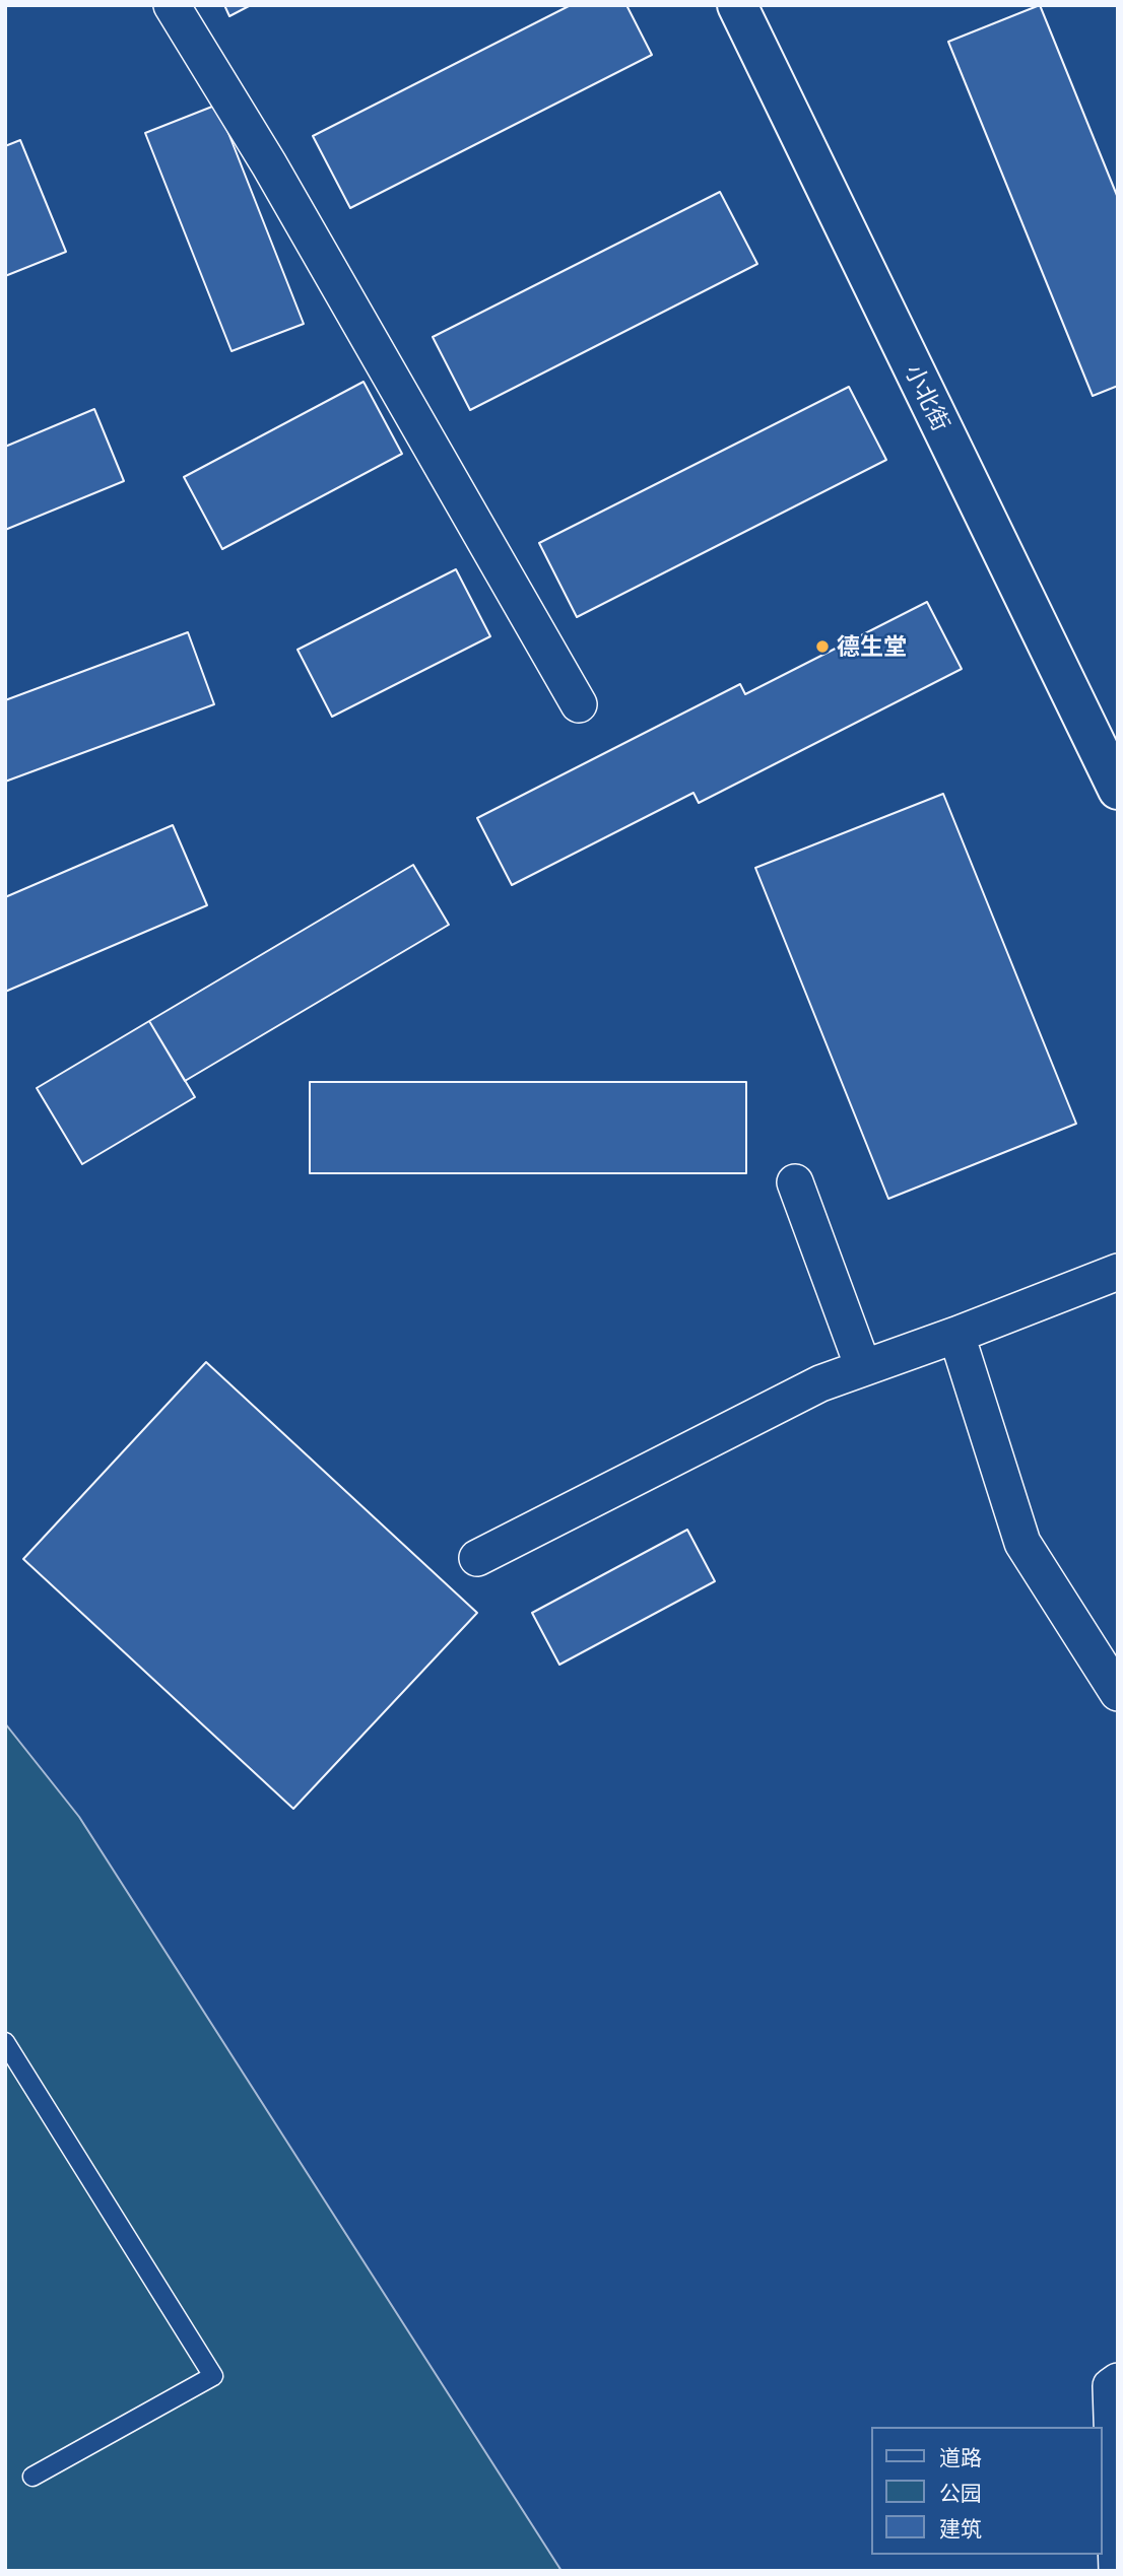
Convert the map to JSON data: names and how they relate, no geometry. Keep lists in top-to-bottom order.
{
  "streets": {
    "street": ["小北街"]
  },
  "places": ["德生堂"],
  "legend": ["道路", "公园", "建筑"]
}
